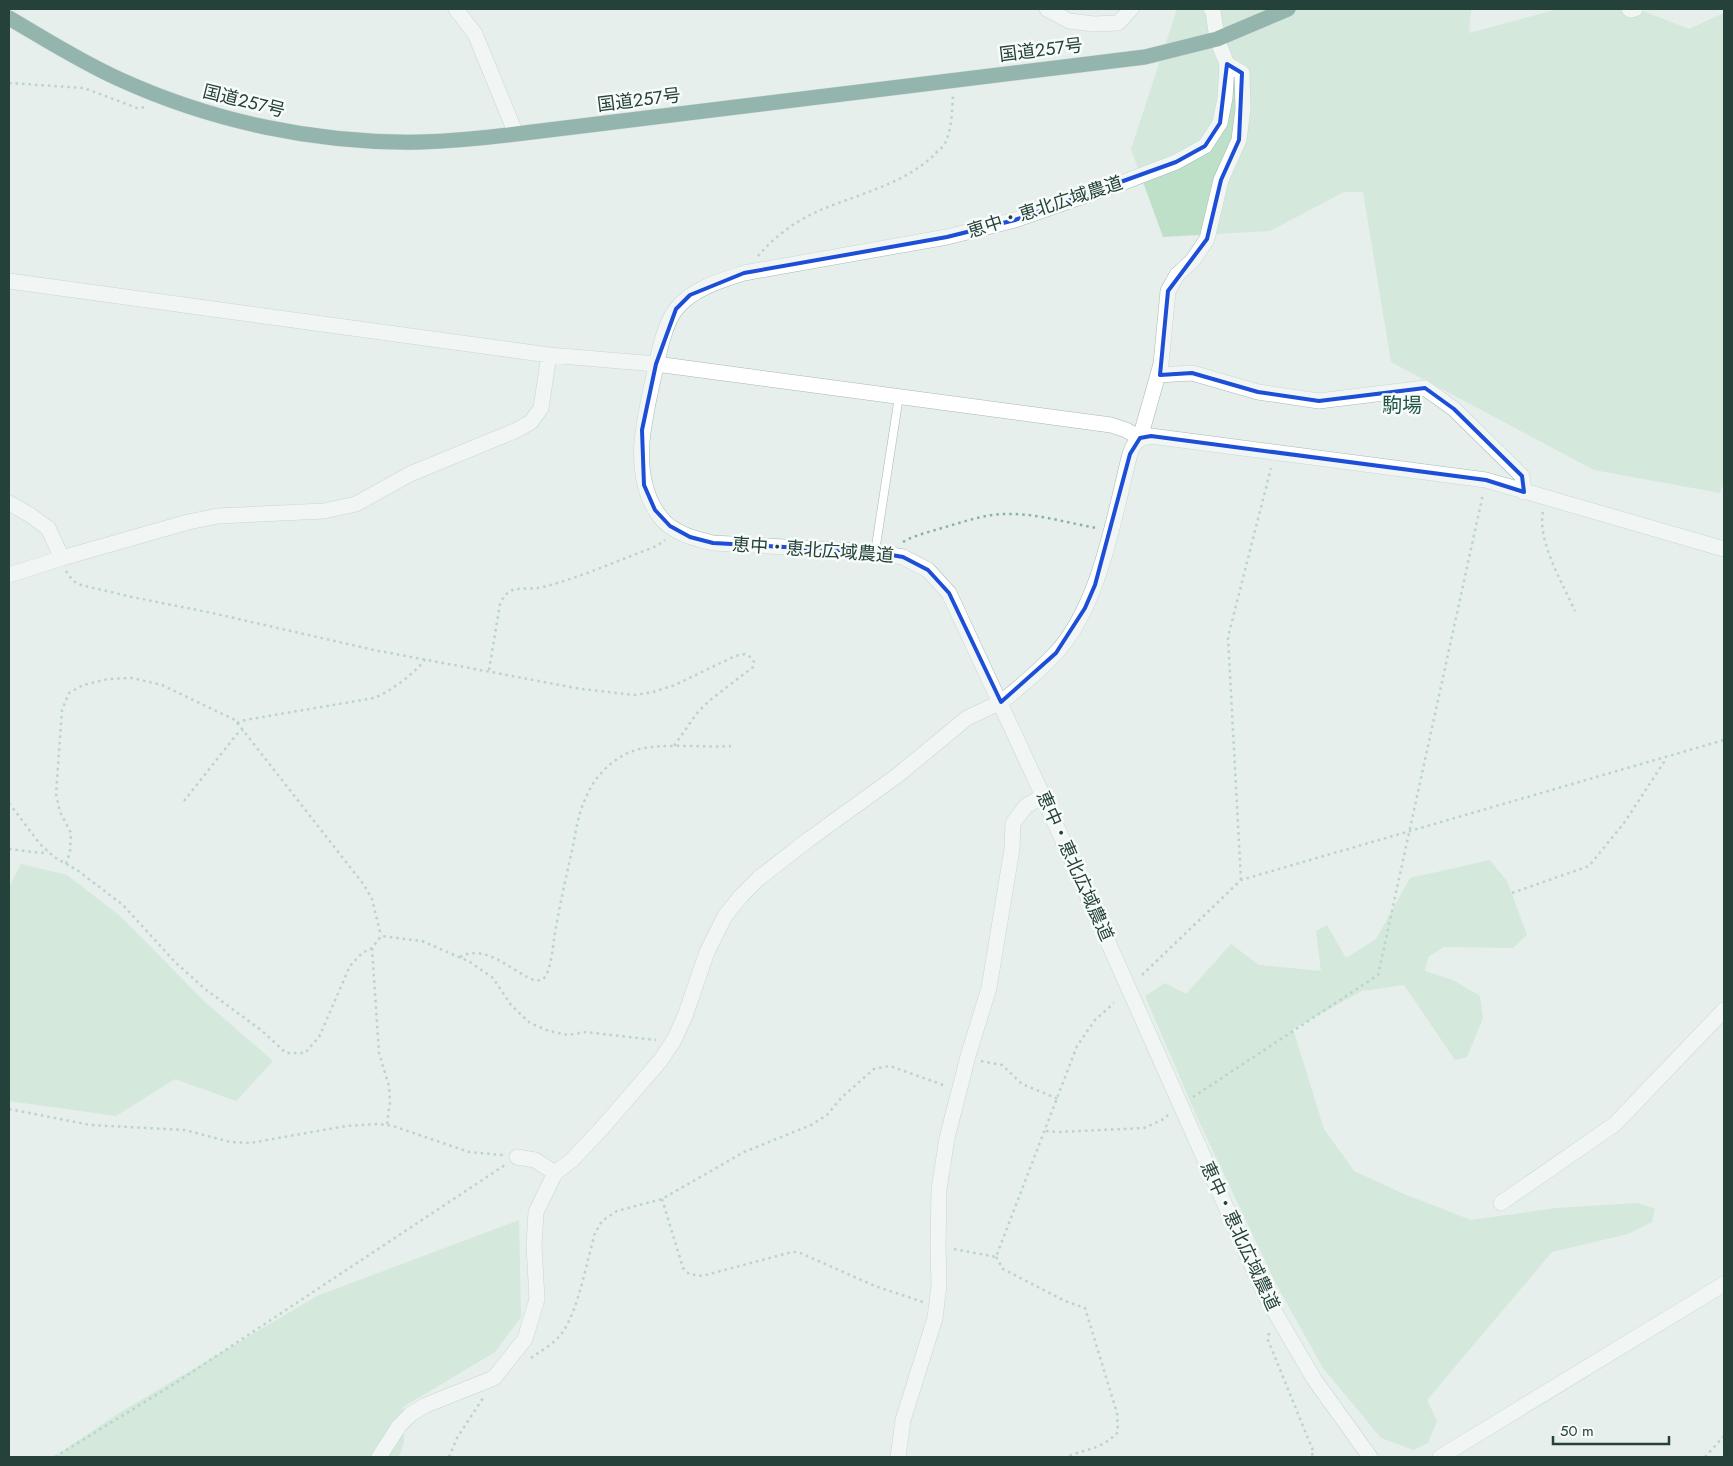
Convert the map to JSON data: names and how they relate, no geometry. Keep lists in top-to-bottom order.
{
  "streets": {
    "highway": ["国道257号"],
    "street": ["恵中・恵北広域農道"]
  },
  "districts": ["駒場"],
  "scale_bar": "50 m"
}
